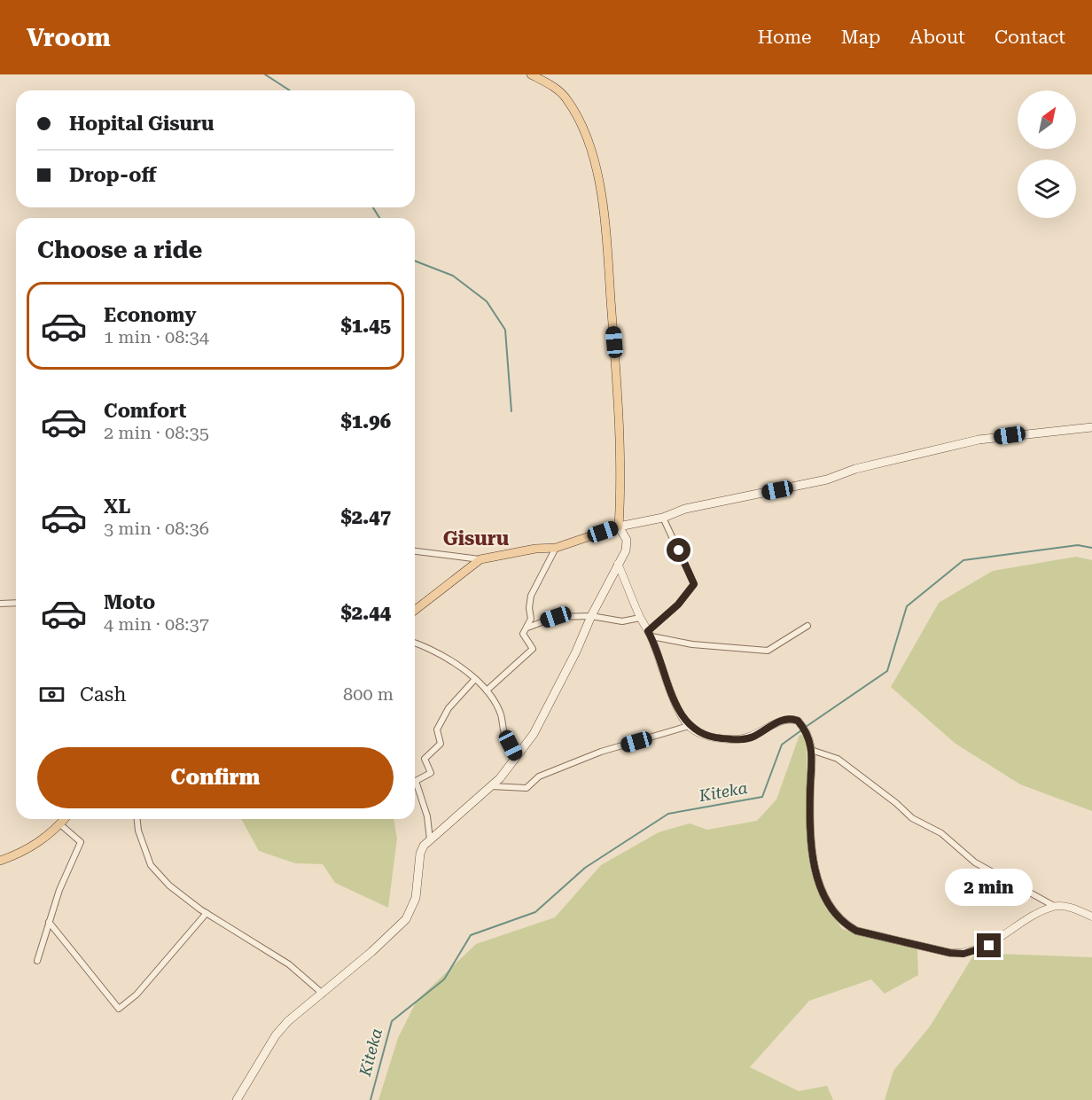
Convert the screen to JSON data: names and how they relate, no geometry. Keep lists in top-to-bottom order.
{
  "districts": ["Gisuru"],
  "water": ["Kiteka"],
  "north": "top right",
  "page": {
    "header": "Vroom",
    "nav": [
      "Home",
      "Map",
      "About",
      "Contact"
    ],
    "banner": ["Hopital Gisuru", "Drop-off"],
    "heading": "Choose a ride",
    "list": [
      {
        "name": "Economy",
        "note": "1 min · 08:34",
        "value": "$1.45"
      },
      {
        "name": "Comfort",
        "note": "2 min · 08:35",
        "value": "$1.96"
      },
      {
        "name": "XL",
        "note": "3 min · 08:36",
        "value": "$2.47"
      },
      {
        "name": "Moto",
        "note": "4 min · 08:37",
        "value": "$2.44"
      }
    ],
    "pay": ["Cash", "800 m"],
    "buttons": "Confirm",
    "bubble": "2 min"
  }
}
